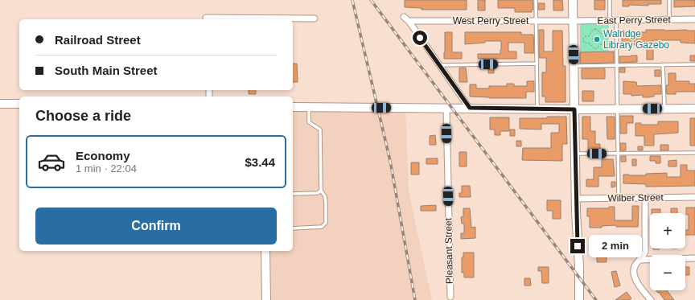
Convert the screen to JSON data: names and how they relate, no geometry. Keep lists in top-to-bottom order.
{
  "streets": {
    "street": [
      "East Perry Street",
      "West Perry Street",
      "Wilber Street",
      "Pleasant Street"
    ]
  },
  "crossings": [
    ["East Perry Street", "West Perry Street"]
  ],
  "places": ["Walridge Library Gazebo"],
  "page": {
    "banner": ["Railroad Street", "South Main Street"],
    "heading": "Choose a ride",
    "list": [
      {
        "name": "Economy",
        "note": "1 min · 22:04",
        "value": "$3.44"
      }
    ],
    "buttons": "Confirm",
    "map_buttons": ["+", "−"],
    "bubble": "2 min"
  }
}
